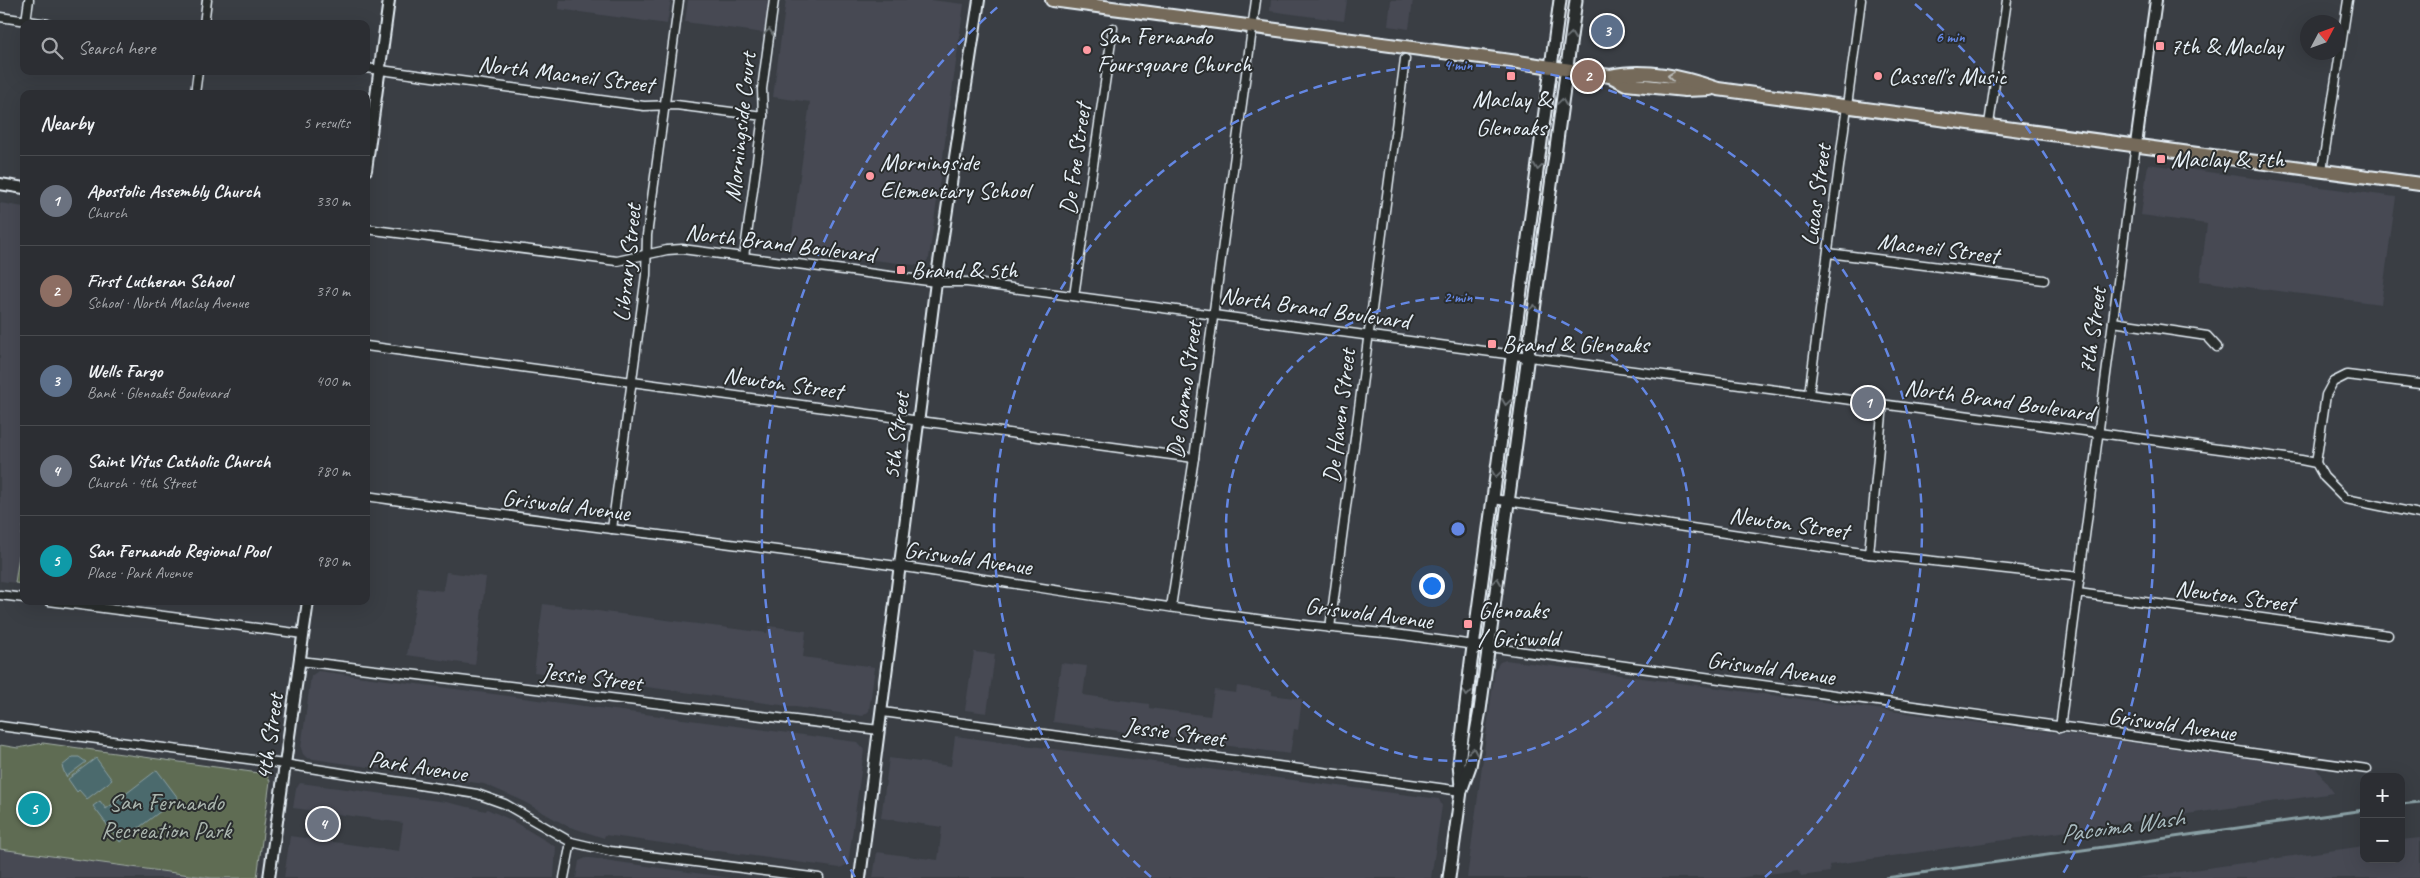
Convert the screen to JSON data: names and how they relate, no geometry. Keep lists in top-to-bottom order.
{
  "streets": {
    "street": [
      "North Macneil Street",
      "Morningside Court",
      "De Foe Street",
      "Lucas Street",
      "North Brand Boulevard",
      "Macneil Street",
      "Library Street",
      "7th Street",
      "Newton Street",
      "De Garmo Street",
      "De Haven Street",
      "5th Street",
      "Griswold Avenue",
      "Jessie Street",
      "4th Street",
      "Park Avenue"
    ]
  },
  "crossings": [
    ["North Macneil Street", "Morningside Court"],
    ["North Macneil Street", "Library Street"],
    ["Morningside Court", "North Brand Boulevard"],
    ["De Foe Street", "North Brand Boulevard"],
    ["Lucas Street", "North Brand Boulevard"],
    ["Lucas Street", "Macneil Street"],
    ["North Brand Boulevard", "Library Street"],
    ["North Brand Boulevard", "7th Street"],
    ["North Brand Boulevard", "De Garmo Street"],
    ["North Brand Boulevard", "De Haven Street"],
    ["North Brand Boulevard", "5th Street"],
    ["Library Street", "Newton Street"],
    ["Library Street", "Griswold Avenue"],
    ["7th Street", "Newton Street"],
    ["7th Street", "Griswold Avenue"],
    ["Newton Street", "De Garmo Street"],
    ["Newton Street", "5th Street"],
    ["De Garmo Street", "Griswold Avenue"],
    ["De Haven Street", "Griswold Avenue"],
    ["5th Street", "Griswold Avenue"],
    ["5th Street", "Jessie Street"],
    ["Jessie Street", "4th Street"],
    ["4th Street", "Park Avenue"]
  ],
  "one_way": ["Morningside Court"],
  "water": ["Pacoima Wash"],
  "parks": ["San Fernando Recreation Park"],
  "places": {
    "transit": [
      "7th & Maclay",
      "Maclay & Glenoaks",
      "Maclay & 7th",
      "Brand & 5th",
      "Brand & Glenoaks",
      "Glenoaks / Griswold"
    ],
    "other": ["San Fernando Foursquare Church", "Cassell's Music", "Morningside Elementary School"]
  },
  "north": "top right",
  "page": {
    "pins": [
      "3",
      "2",
      "1",
      "5",
      "4"
    ],
    "search": "Search here",
    "heading": ["Nearby", "5 results"],
    "list": [
      {
        "mark": "1",
        "name": "Apostolic Assembly Church",
        "note": "Church",
        "value": "330 m"
      },
      {
        "mark": "2",
        "name": "First Lutheran School",
        "note": "School · North Maclay Avenue",
        "value": "370 m"
      },
      {
        "mark": "3",
        "name": "Wells Fargo",
        "note": "Bank · Glenoaks Boulevard",
        "value": "400 m"
      },
      {
        "mark": "4",
        "name": "Saint Vitus Catholic Church",
        "note": "Church · 4th Street",
        "value": "780 m"
      },
      {
        "mark": "5",
        "name": "San Fernando Regional Pool",
        "note": "Place · Park Avenue",
        "value": "980 m"
      }
    ],
    "map_buttons": ["+", "−"]
  },
  "rings": ["6 min", "4 min", "2 min"]
}
